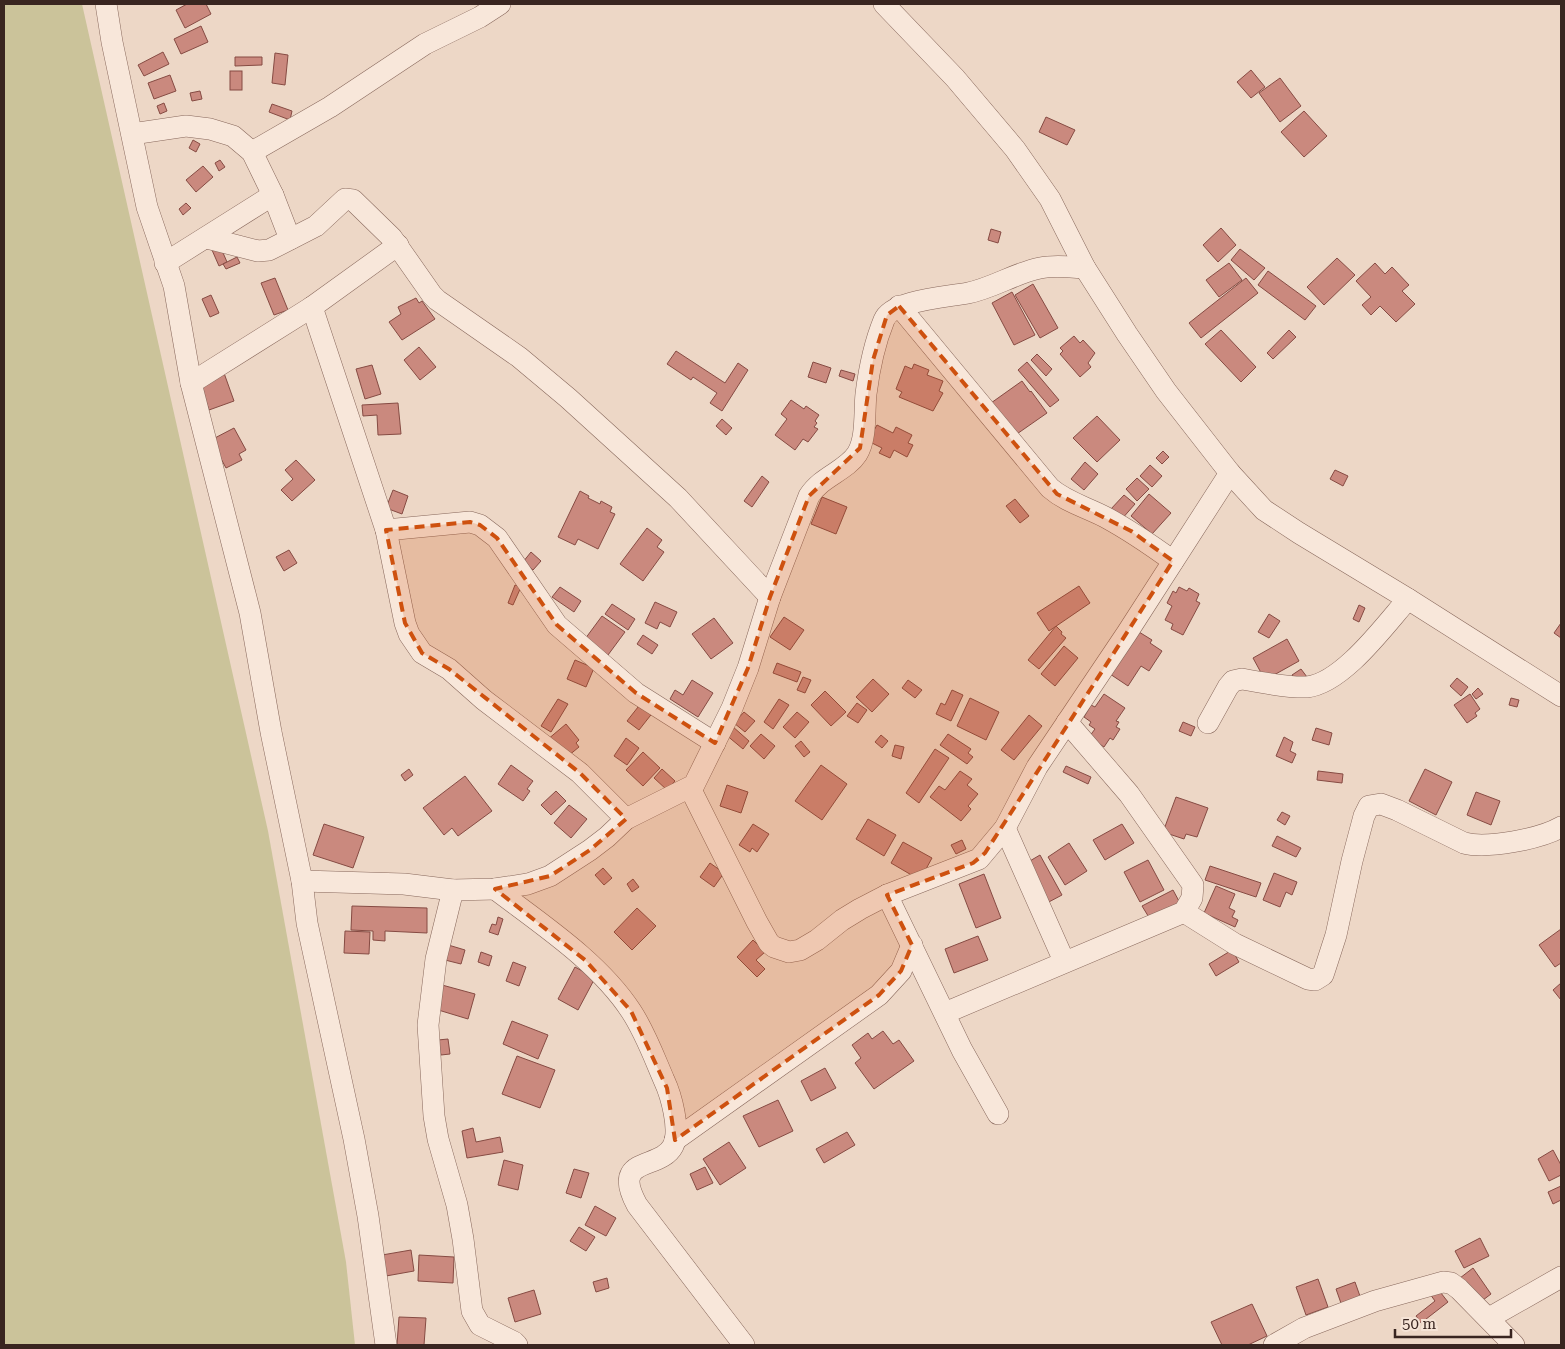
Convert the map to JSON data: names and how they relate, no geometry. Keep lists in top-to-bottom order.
{
  "scale_bar": "50 m"
}
